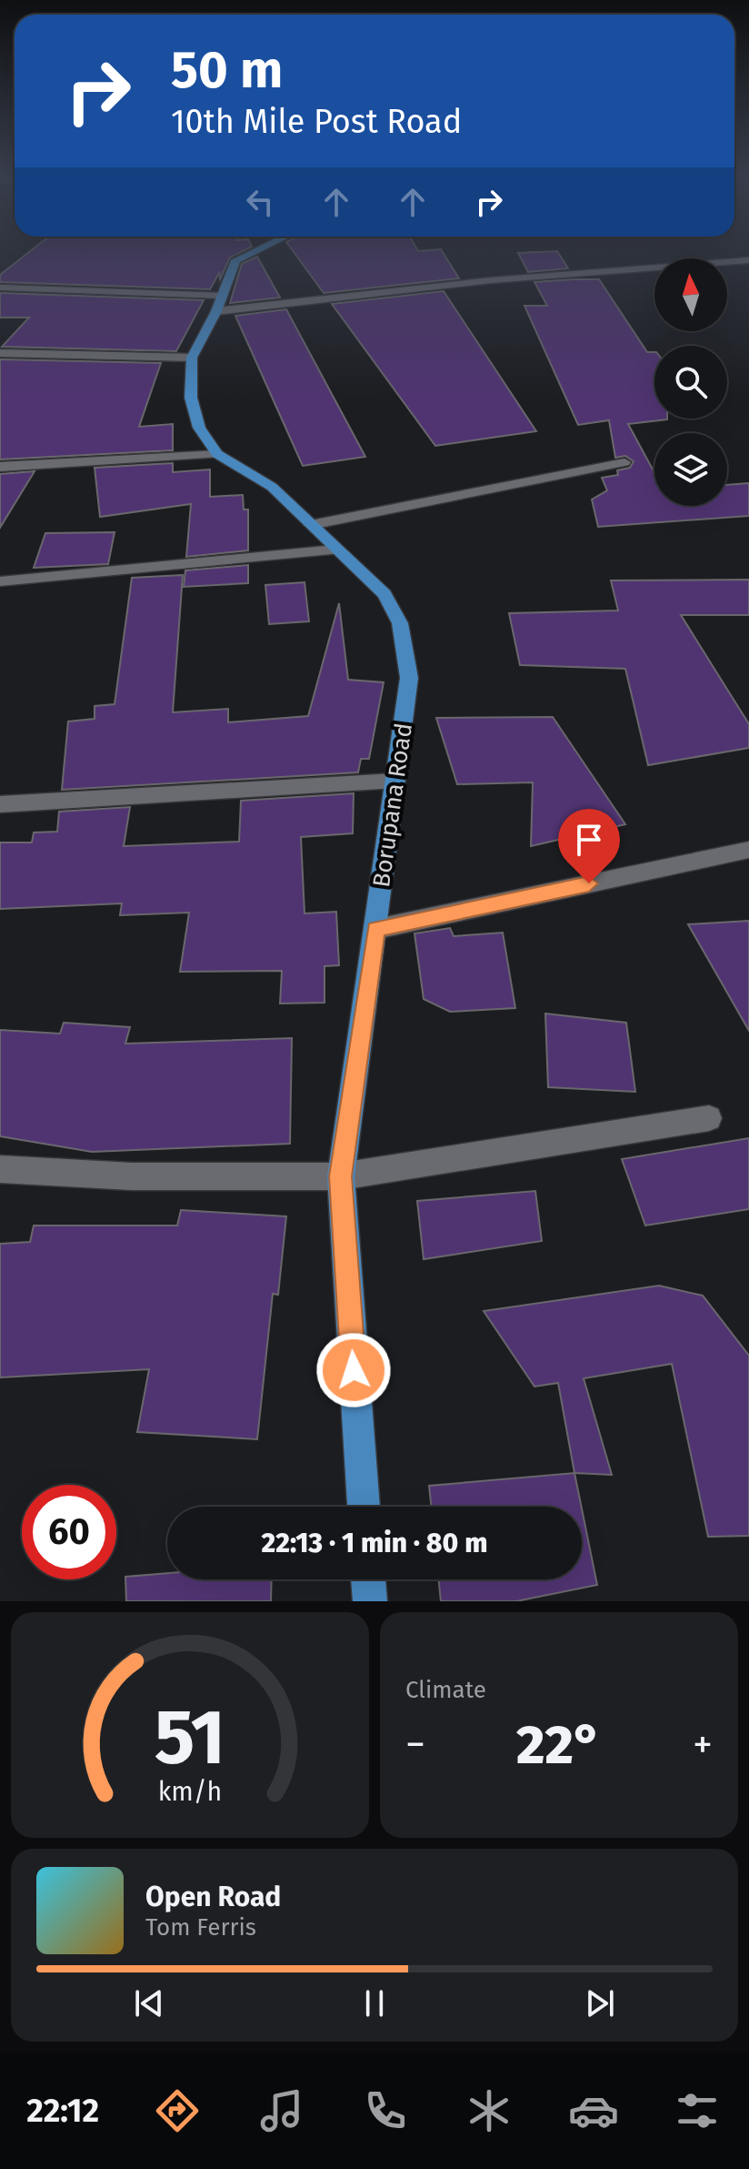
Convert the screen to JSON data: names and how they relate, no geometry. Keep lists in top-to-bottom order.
{
  "streets": {
    "main road": ["Borupana Road"]
  },
  "north": "top",
  "page": {
    "turn": ["50 m", "10th Mile Post Road"],
    "limit": "60",
    "trip": "22:13 · 1 min · 80 m",
    "tile": "Climate",
    "heat": ["−", "22°", "+"],
    "song": ["Open Road", "Tom Ferris"],
    "tabs": "22:12",
    "gauge": ["51", "km/h"]
  }
}
